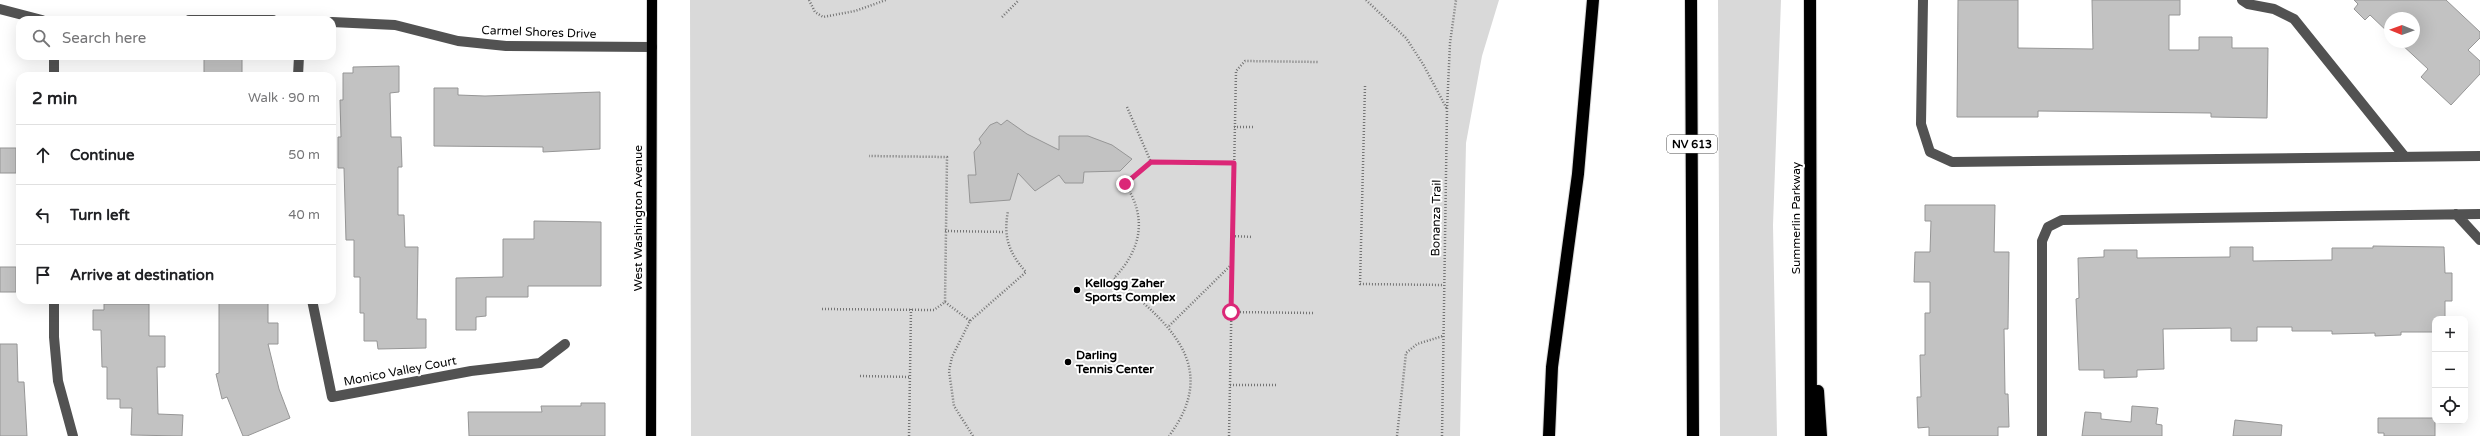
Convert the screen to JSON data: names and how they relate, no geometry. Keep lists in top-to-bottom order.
{
  "streets": {
    "highway": ["NV 613", "Summerlin Parkway"],
    "main road": ["West Washington Avenue"],
    "street": ["Carmel Shores Drive", "Monico Valley Court"],
    "path": ["Bonanza Trail"]
  },
  "crossings": [
    ["Carmel Shores Drive", "West Washington Avenue"]
  ],
  "places": ["Kellogg Zaher Sports Complex", "Darling Tennis Center"],
  "north": "left",
  "page": {
    "search": "Search here",
    "heading": ["2 min", "Walk · 90 m"],
    "list": [
      ["Continue", "50 m"],
      ["Turn left", "40 m"],
      "Arrive at destination"
    ],
    "map_buttons": ["+", "−"]
  }
}
